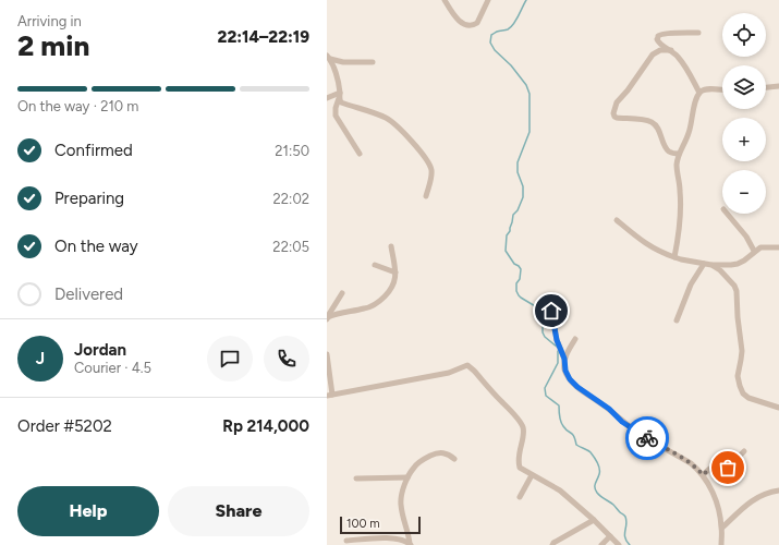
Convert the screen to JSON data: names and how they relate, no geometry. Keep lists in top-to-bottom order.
{
  "scale_bar": "100 m",
  "page": {
    "heading": ["2 min", "Arriving in", "22:14–22:19"],
    "panel": [
      "Jordan",
      "Courier · 4.5",
      "Order #5202",
      "Rp 214,000"
    ],
    "map_buttons": ["+", "−"],
    "bar": "On the way · 210 m",
    "list": [
      ["Confirmed", "21:50"],
      ["Preparing", "22:02"],
      ["On the way", "22:05"],
      "Delivered"
    ],
    "round": "J",
    "buttons": ["Help", "Share"],
    "scale": "100 m"
  }
}
